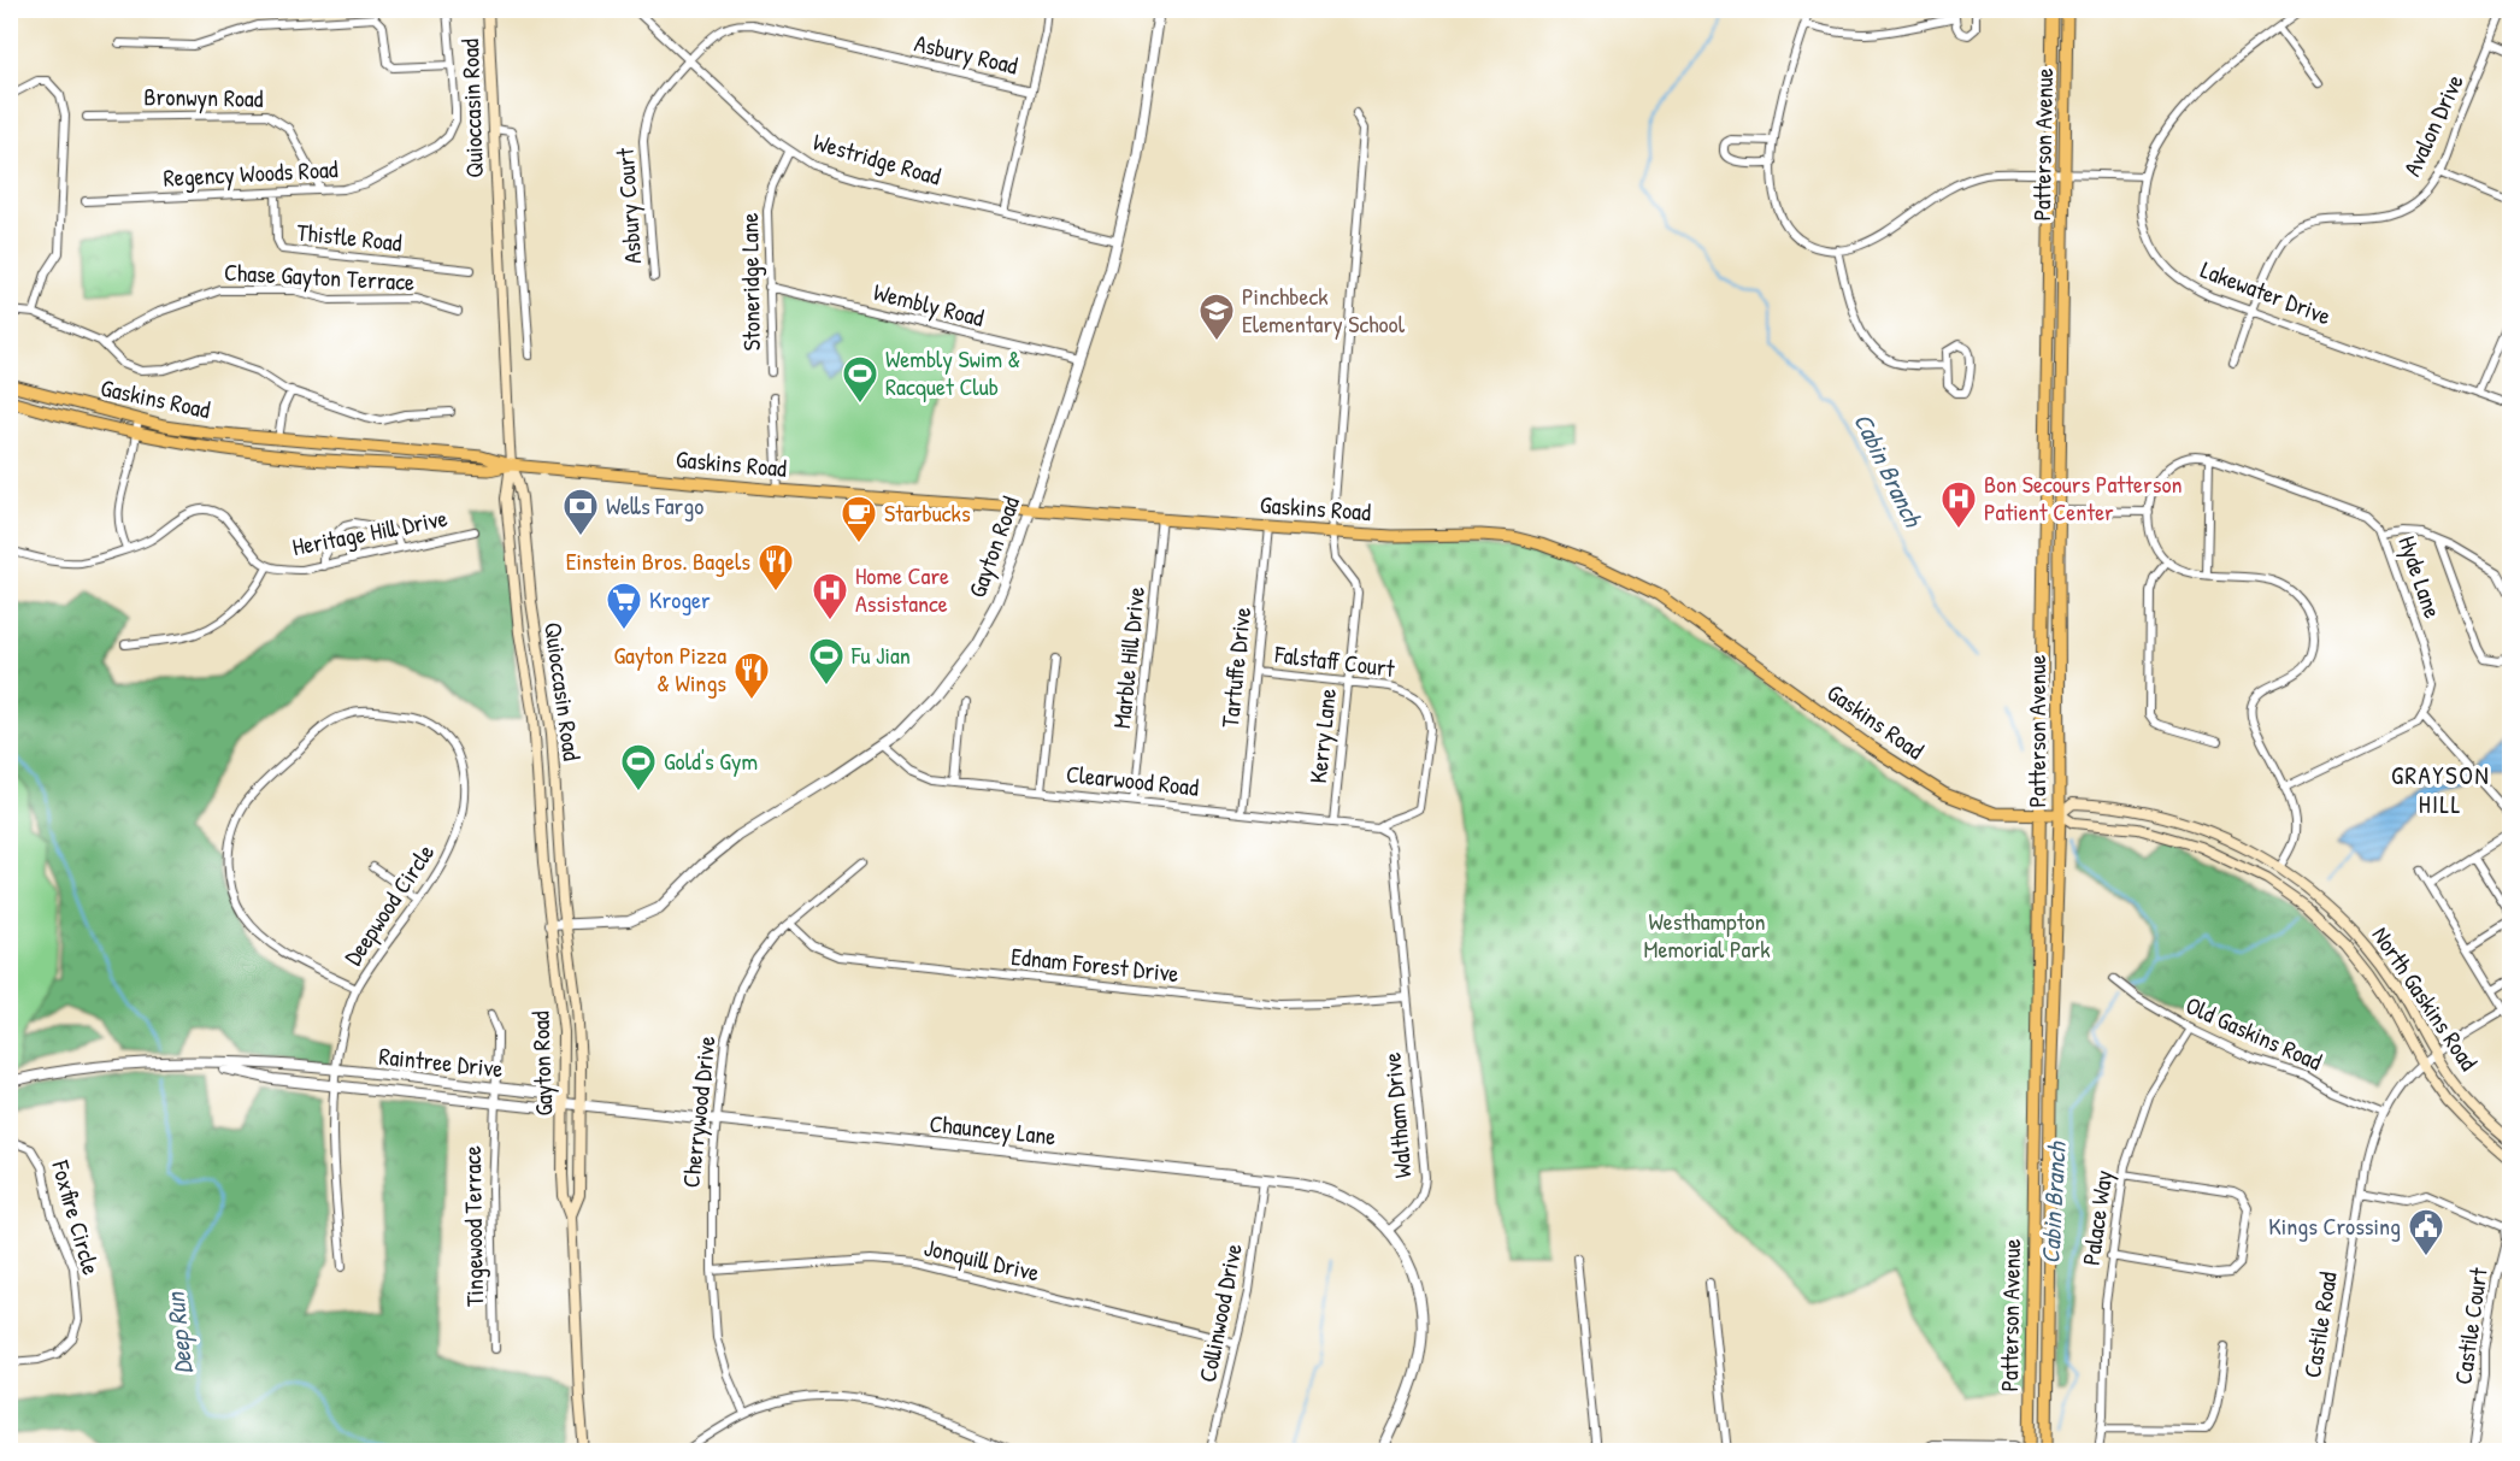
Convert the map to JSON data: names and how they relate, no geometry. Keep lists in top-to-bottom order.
{
  "streets": {
    "main road": [
      "Quioccasin Road",
      "Patterson Avenue",
      "Gaskins Road",
      "Gayton Road",
      "North Gaskins Road"
    ],
    "street": [
      "Asbury Road",
      "Bronwyn Road",
      "Avalon Drive",
      "Westridge Road",
      "Regency Woods Road",
      "Asbury Court",
      "Thistle Road",
      "Chase Gayton Terrace",
      "Stoneridge Lane",
      "Lakewater Drive",
      "Wembly Road",
      "Heritage Hill Drive",
      "Hyde Lane",
      "Marble Hill Drive",
      "Falstaff Court",
      "Tartuffe Drive",
      "Kerry Lane",
      "Clearwood Road",
      "Deepwood Circle",
      "Ednam Forest Drive",
      "Old Gaskins Road",
      "Raintree Drive",
      "Cherrywood Drive",
      "Waltham Drive",
      "Chauncey Lane",
      "Foxfire Circle",
      "Palace Way",
      "Tingewood Terrace",
      "Jonquill Drive",
      "Collinwood Drive",
      "Castile Road",
      "Castile Court"
    ]
  },
  "crossings": [
    ["Asbury Road", "Westridge Road"],
    ["Asbury Road", "Asbury Court"],
    ["Bronwyn Road", "Regency Woods Road"],
    ["Quioccasin Road", "Gaskins Road"],
    ["Quioccasin Road", "Gayton Road"],
    ["Avalon Drive", "Lakewater Drive"],
    ["Patterson Avenue", "Gaskins Road"],
    ["Patterson Avenue", "North Gaskins Road"],
    ["Westridge Road", "Asbury Court"],
    ["Westridge Road", "Stoneridge Lane"],
    ["Westridge Road", "Gayton Road"],
    ["Regency Woods Road", "Thistle Road"],
    ["Stoneridge Lane", "Wembly Road"],
    ["Wembly Road", "Gayton Road"],
    ["Gaskins Road", "Gayton Road"],
    ["Gaskins Road", "Marble Hill Drive"],
    ["Gaskins Road", "Tartuffe Drive"],
    ["Gaskins Road", "Kerry Lane"],
    ["Gaskins Road", "North Gaskins Road"],
    ["Gayton Road", "Clearwood Road"],
    ["Gayton Road", "Raintree Drive"],
    ["Gayton Road", "Chauncey Lane"],
    ["Marble Hill Drive", "Clearwood Road"],
    ["Falstaff Court", "Tartuffe Drive"],
    ["Falstaff Court", "Kerry Lane"],
    ["Falstaff Court", "Clearwood Road"],
    ["Tartuffe Drive", "Clearwood Road"],
    ["Kerry Lane", "Clearwood Road"],
    ["Clearwood Road", "Waltham Drive"],
    ["Deepwood Circle", "Raintree Drive"],
    ["Ednam Forest Drive", "Cherrywood Drive"],
    ["Ednam Forest Drive", "Waltham Drive"],
    ["North Gaskins Road", "Castile Road"],
    ["Old Gaskins Road", "Palace Way"],
    ["Old Gaskins Road", "Castile Road"],
    ["Raintree Drive", "Chauncey Lane"],
    ["Raintree Drive", "Tingewood Terrace"],
    ["Cherrywood Drive", "Chauncey Lane"],
    ["Cherrywood Drive", "Jonquill Drive"],
    ["Waltham Drive", "Chauncey Lane"],
    ["Chauncey Lane", "Collinwood Drive"],
    ["Jonquill Drive", "Collinwood Drive"],
    ["Castile Road", "Castile Court"]
  ],
  "districts": ["GRAYSON HILL"],
  "water": ["Cabin Branch", "Deep Run"],
  "parks": ["Westhampton Memorial Park"],
  "places": {
    "school or university": ["Pinchbeck Elementary School"],
    "sports": ["Wembly Swim & Racquet Club", "Fu Jian", "Gold's Gym"],
    "hospital": ["Bon Secours Patterson Patient Center", "Home Care Assistance"],
    "bank": ["Wells Fargo"],
    "cafe": ["Starbucks"],
    "restaurant": ["Einstein Bros. Bagels", "Gayton Pizza & Wings"],
    "supermarket": ["Kroger"],
    "public building": ["Kings Crossing"]
  }
}
